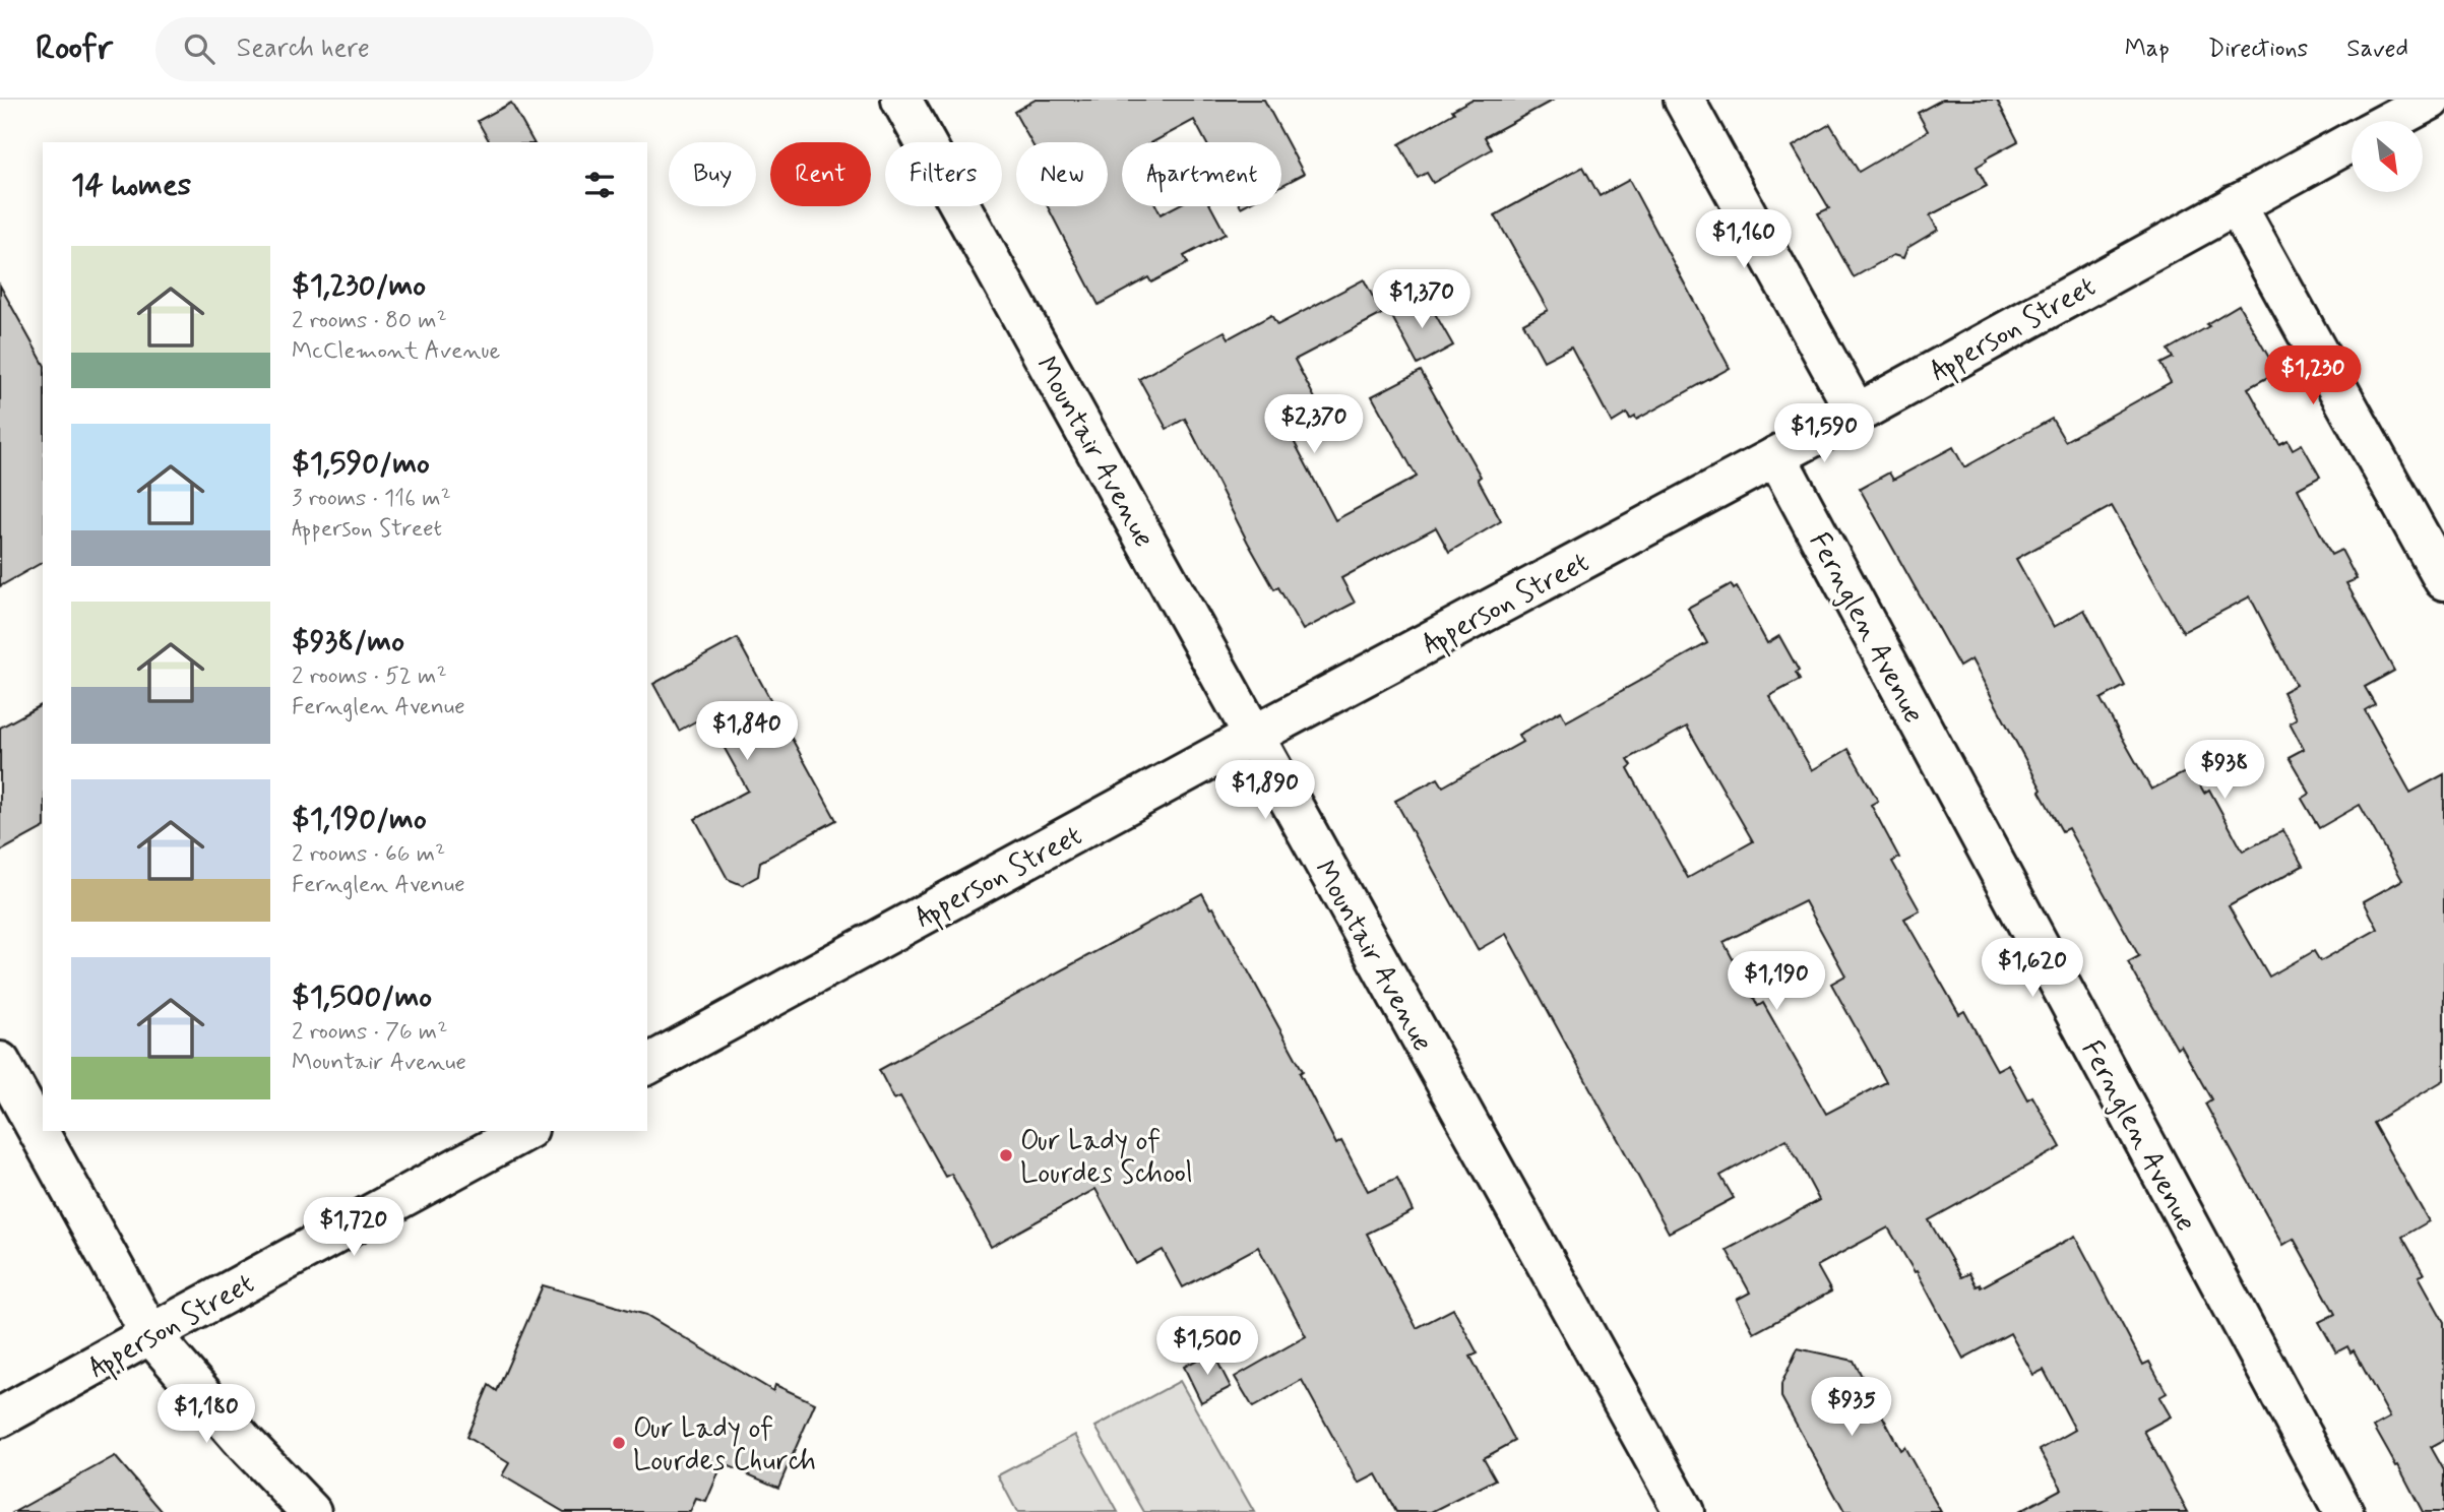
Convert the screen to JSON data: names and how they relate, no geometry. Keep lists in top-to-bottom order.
{
  "streets": {
    "street": ["Apperson Street", "Mountair Avenue", "Fernglen Avenue"]
  },
  "crossings": [
    ["Apperson Street", "Mountair Avenue"],
    ["Apperson Street", "Fernglen Avenue"]
  ],
  "places": ["Our Lady of Lourdes School", "Our Lady of Lourdes Church"],
  "north": "bottom right",
  "page": {
    "header": "Roofr",
    "search": "Search here",
    "nav": ["Map", "Directions", "Saved"],
    "chip": [
      "Buy",
      "Rent",
      "Filters",
      "New",
      "Apartment"
    ],
    "heading": "14 homes",
    "price": [
      "$1,160",
      "$1,370",
      "$1,230",
      "$2,370",
      "$1,590",
      "$1,840",
      "$938",
      "$1,890",
      "$1,620",
      "$1,190",
      "$1,720",
      "$1,500",
      "$935",
      "$1,180"
    ],
    "list": [
      {
        "name": "$1,230/mo",
        "note": "2 rooms · 80 m² · McClemont Avenue"
      },
      {
        "name": "$1,590/mo",
        "note": "3 rooms · 116 m² · Apperson Street"
      },
      {
        "name": "$938/mo",
        "note": "2 rooms · 52 m² · Fernglen Avenue"
      },
      {
        "name": "$1,190/mo",
        "note": "2 rooms · 66 m² · Fernglen Avenue"
      },
      {
        "name": "$1,500/mo",
        "note": "2 rooms · 76 m² · Mountair Avenue"
      }
    ]
  }
}
